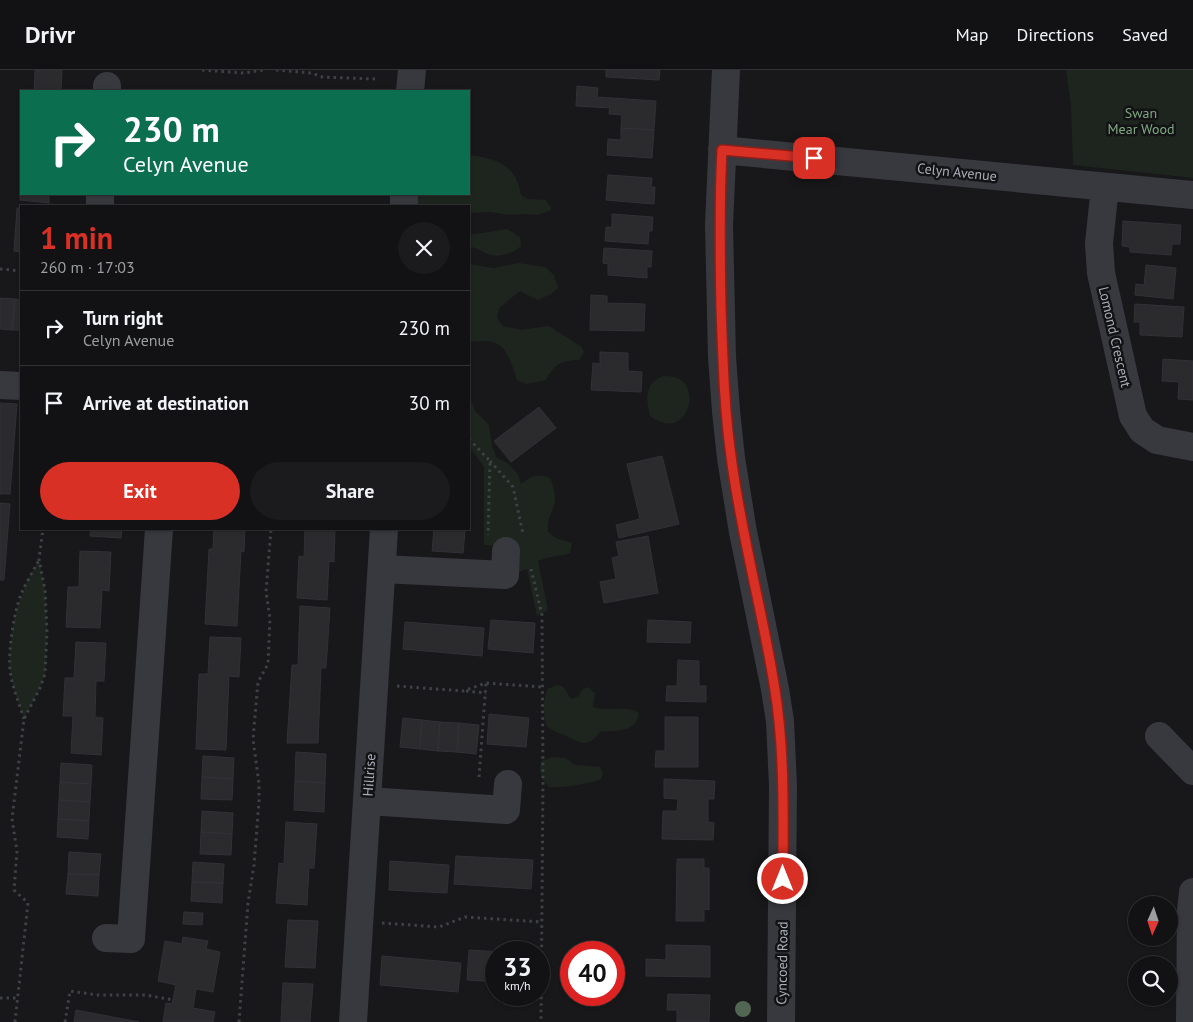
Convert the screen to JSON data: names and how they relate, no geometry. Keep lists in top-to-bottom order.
{
  "streets": {
    "street": [
      "Celyn Avenue",
      "Lomond Crescent",
      "Hillrise",
      "Cyncoed Road"
    ]
  },
  "crossings": [
    ["Celyn Avenue", "Lomond Crescent"],
    ["Celyn Avenue", "Cyncoed Road"]
  ],
  "parks": ["Swan Mear Wood"],
  "north": "bottom",
  "page": {
    "header": "Drivr",
    "nav": ["Map", "Directions", "Saved"],
    "turn": ["230 m", "Celyn Avenue"],
    "heading": ["1 min", "260 m · 17:03"],
    "list": [
      {
        "name": "Turn right",
        "note": "Celyn Avenue",
        "value": "230 m"
      },
      {
        "name": "Arrive at destination",
        "value": "30 m"
      }
    ],
    "buttons": ["Exit", "Share"],
    "speed": "33 km/h",
    "limit": "40"
  }
}
